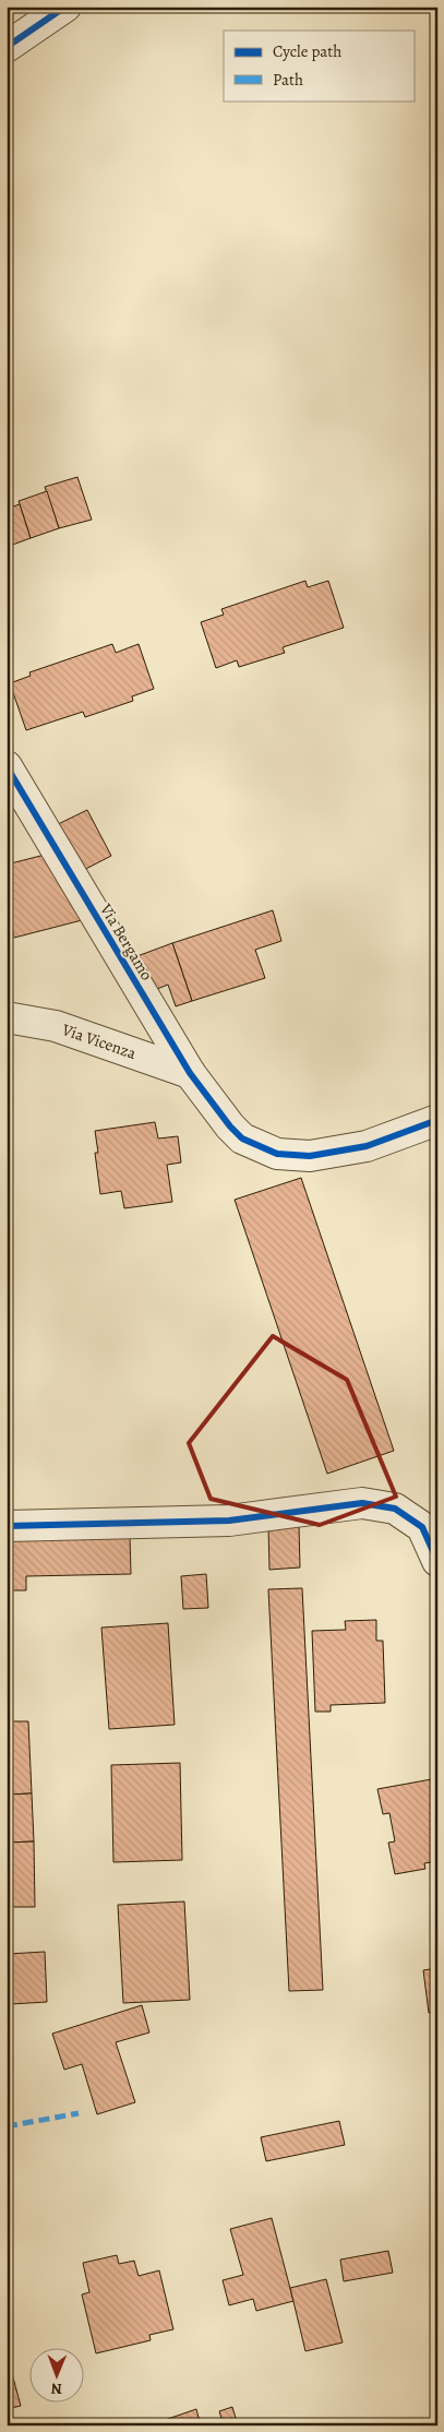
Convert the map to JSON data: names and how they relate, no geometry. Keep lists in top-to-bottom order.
{
  "streets": {
    "street": ["Via Bergamo", "Via Vicenza"]
  },
  "crossings": [
    ["Via Bergamo", "Via Vicenza"]
  ],
  "legend": ["Cycle path", "Path"],
  "north": "bottom"
}
